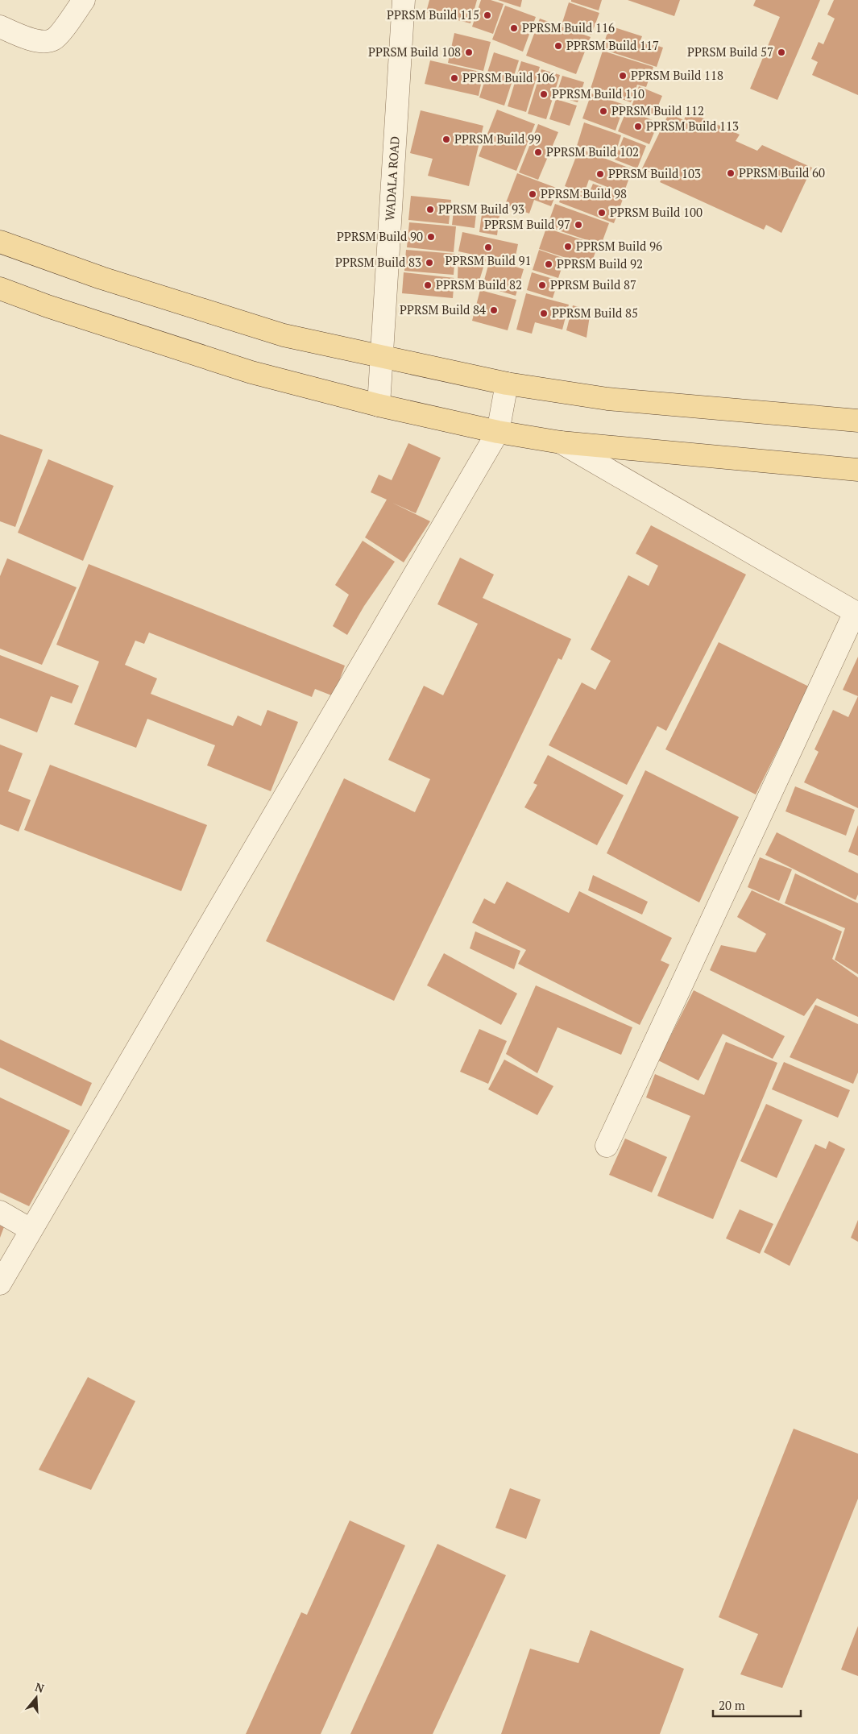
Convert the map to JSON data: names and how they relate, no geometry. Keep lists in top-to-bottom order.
{
  "streets": {
    "street": ["WADALA ROAD"]
  },
  "places": [
    "PPRSM Build 115",
    "PPRSM Build 116",
    "PPRSM Build 117",
    "PPRSM Build 108",
    "PPRSM Build 57",
    "PPRSM Build 118",
    "PPRSM Build 106",
    "PPRSM Build 110",
    "PPRSM Build 112",
    "PPRSM Build 113",
    "PPRSM Build 99",
    "PPRSM Build 102",
    "PPRSM Build 60",
    "PPRSM Build 103",
    "PPRSM Build 98",
    "PPRSM Build 93",
    "PPRSM Build 100",
    "PPRSM Build 97",
    "PPRSM Build 90",
    "PPRSM Build 96",
    "PPRSM Build 91",
    "PPRSM Build 83",
    "PPRSM Build 92",
    "PPRSM Build 82",
    "PPRSM Build 87",
    "PPRSM Build 84",
    "PPRSM Build 85"
  ],
  "scale_bar": "20 m",
  "north": "top"
}
